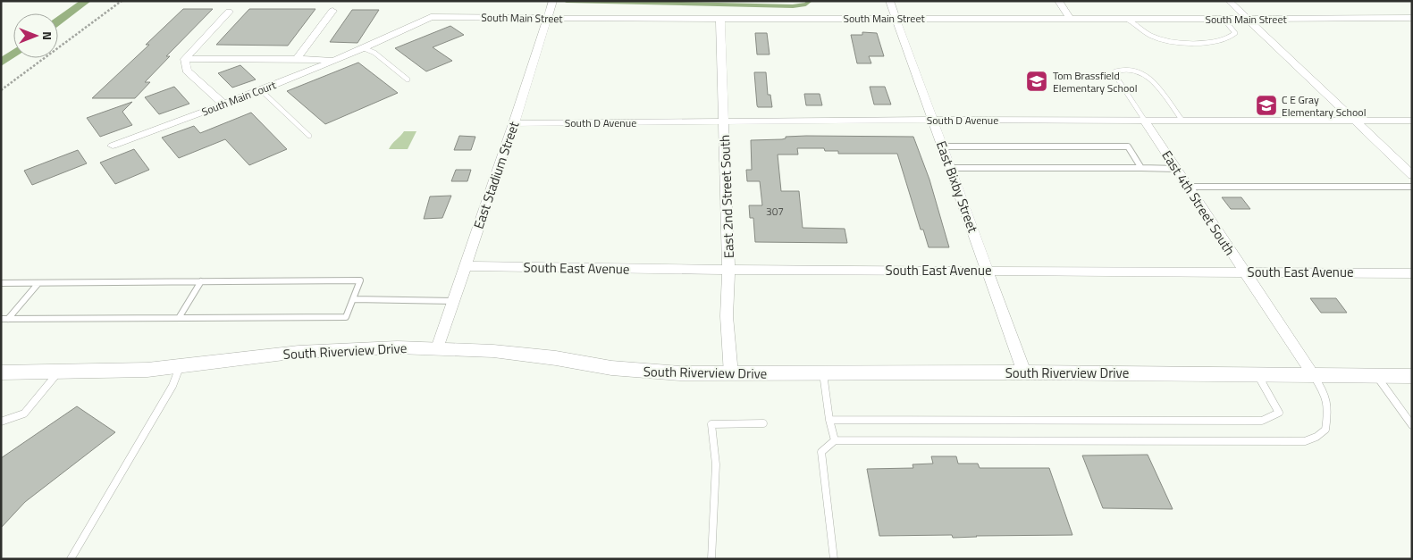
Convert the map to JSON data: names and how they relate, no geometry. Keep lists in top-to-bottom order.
{
  "streets": {
    "street": [
      "South Main Street",
      "South Main Court",
      "South D Avenue",
      "East Stadium Street",
      "East Bixby Street",
      "East 2nd Street South",
      "East 4th Street South",
      "South East Avenue",
      "South Riverview Drive"
    ]
  },
  "crossings": [
    ["South Main Street", "South Main Court"],
    ["South Main Street", "East Stadium Street"],
    ["South Main Street", "East Bixby Street"],
    ["South Main Street", "East 2nd Street South"],
    ["South D Avenue", "East Stadium Street"],
    ["South D Avenue", "East Bixby Street"],
    ["South D Avenue", "East 2nd Street South"],
    ["South D Avenue", "East 4th Street South"],
    ["East Stadium Street", "South East Avenue"],
    ["East Stadium Street", "South Riverview Drive"],
    ["East Bixby Street", "South East Avenue"],
    ["East Bixby Street", "South Riverview Drive"],
    ["East 2nd Street South", "South East Avenue"],
    ["East 2nd Street South", "South Riverview Drive"],
    ["East 4th Street South", "South East Avenue"],
    ["East 4th Street South", "South Riverview Drive"]
  ],
  "places": {
    "school or university": ["Tom Brassfield Elementary School", "C E Gray Elementary School"]
  },
  "house_numbers": ["307"],
  "north": "right"
}
